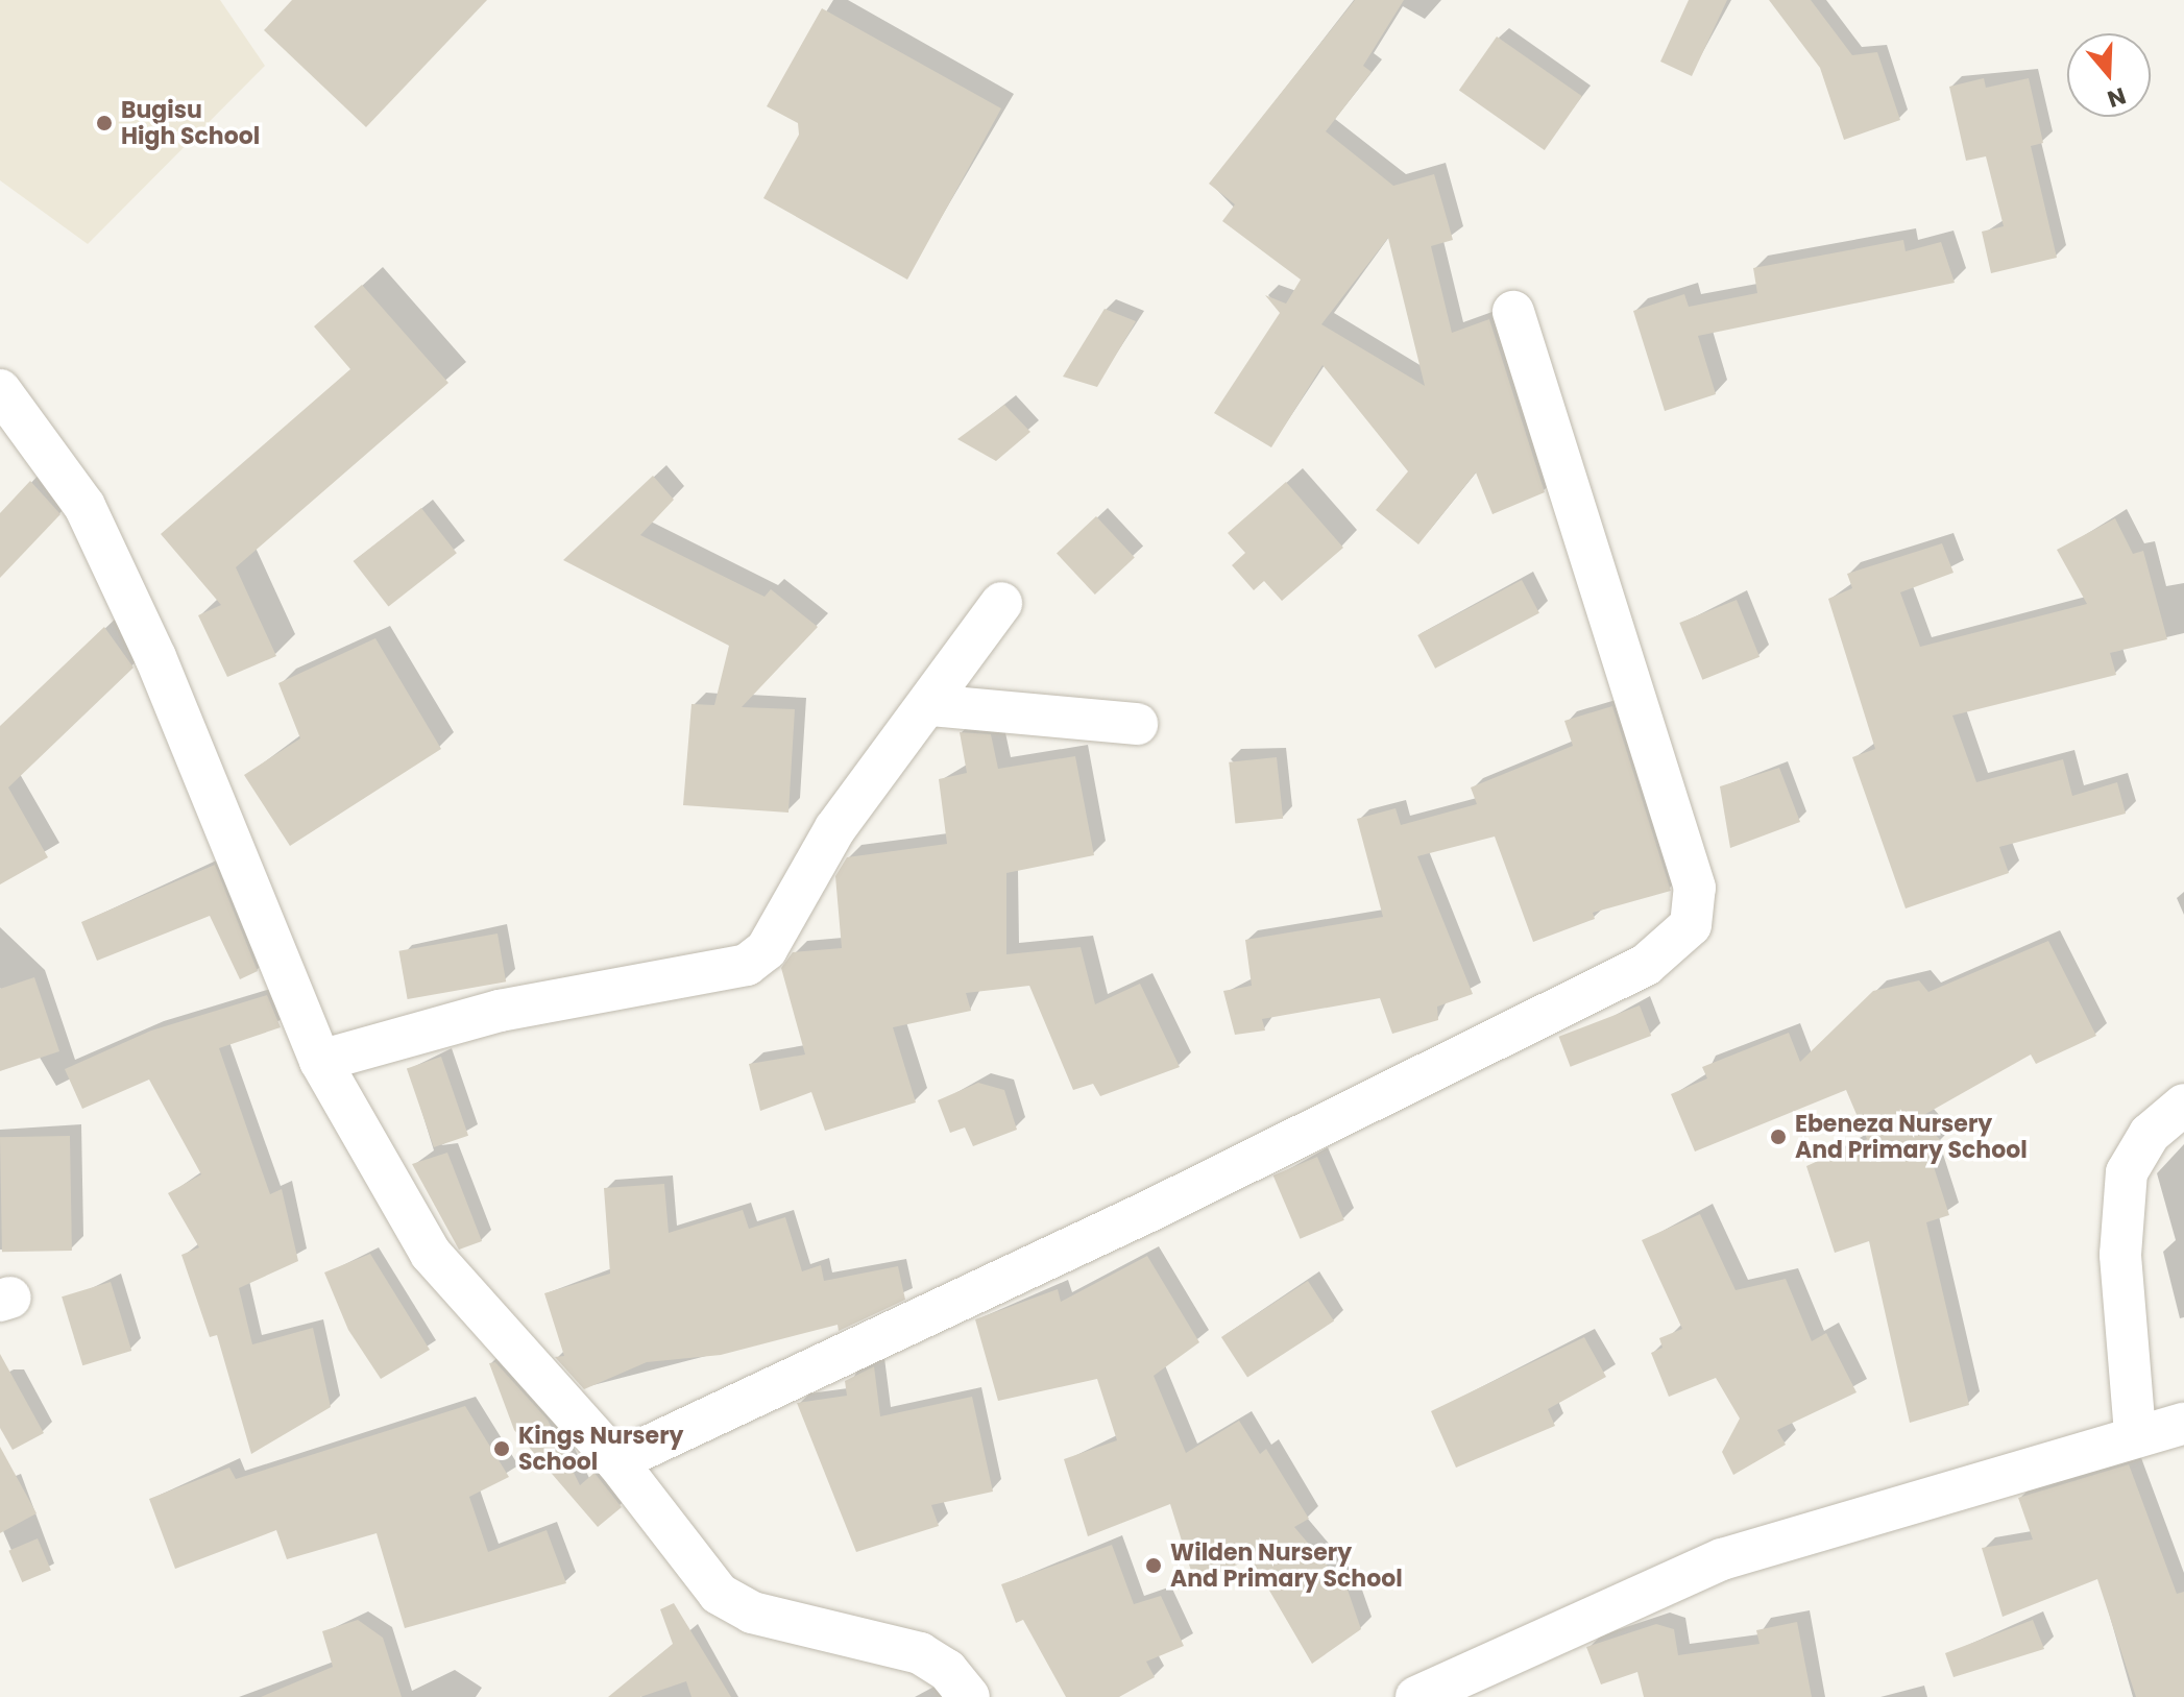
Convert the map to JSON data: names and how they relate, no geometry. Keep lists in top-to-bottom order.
{
  "places": [
    "Bugisu High School",
    "Ebeneza Nursery And Primary School",
    "Kings Nursery School",
    "Wilden Nursery And Primary School"
  ],
  "north": "bottom"
}
